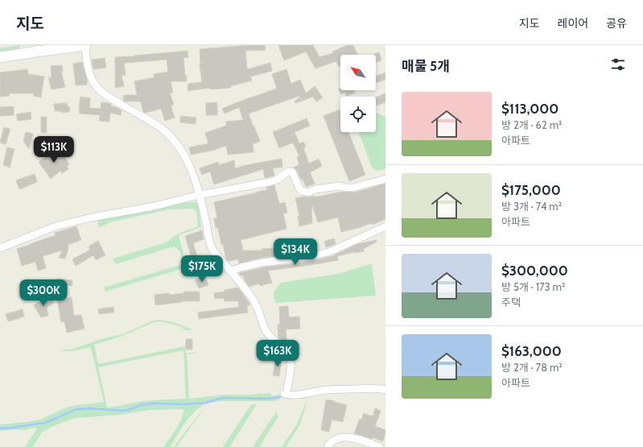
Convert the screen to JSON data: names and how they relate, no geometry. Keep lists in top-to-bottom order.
{
  "north": "top left",
  "page": {
    "header": "지도",
    "nav": ["지도", "레이어", "공유"],
    "heading": "매물 5개",
    "list": [
      {
        "name": "$113,000",
        "note": "방 2개 · 62 m² · 아파트"
      },
      {
        "name": "$175,000",
        "note": "방 3개 · 74 m² · 아파트"
      },
      {
        "name": "$300,000",
        "note": "방 5개 · 173 m² · 주택"
      },
      {
        "name": "$163,000",
        "note": "방 2개 · 78 m² · 아파트"
      }
    ],
    "price": [
      "$113K",
      "$134K",
      "$175K",
      "$300K",
      "$163K"
    ]
  }
}
